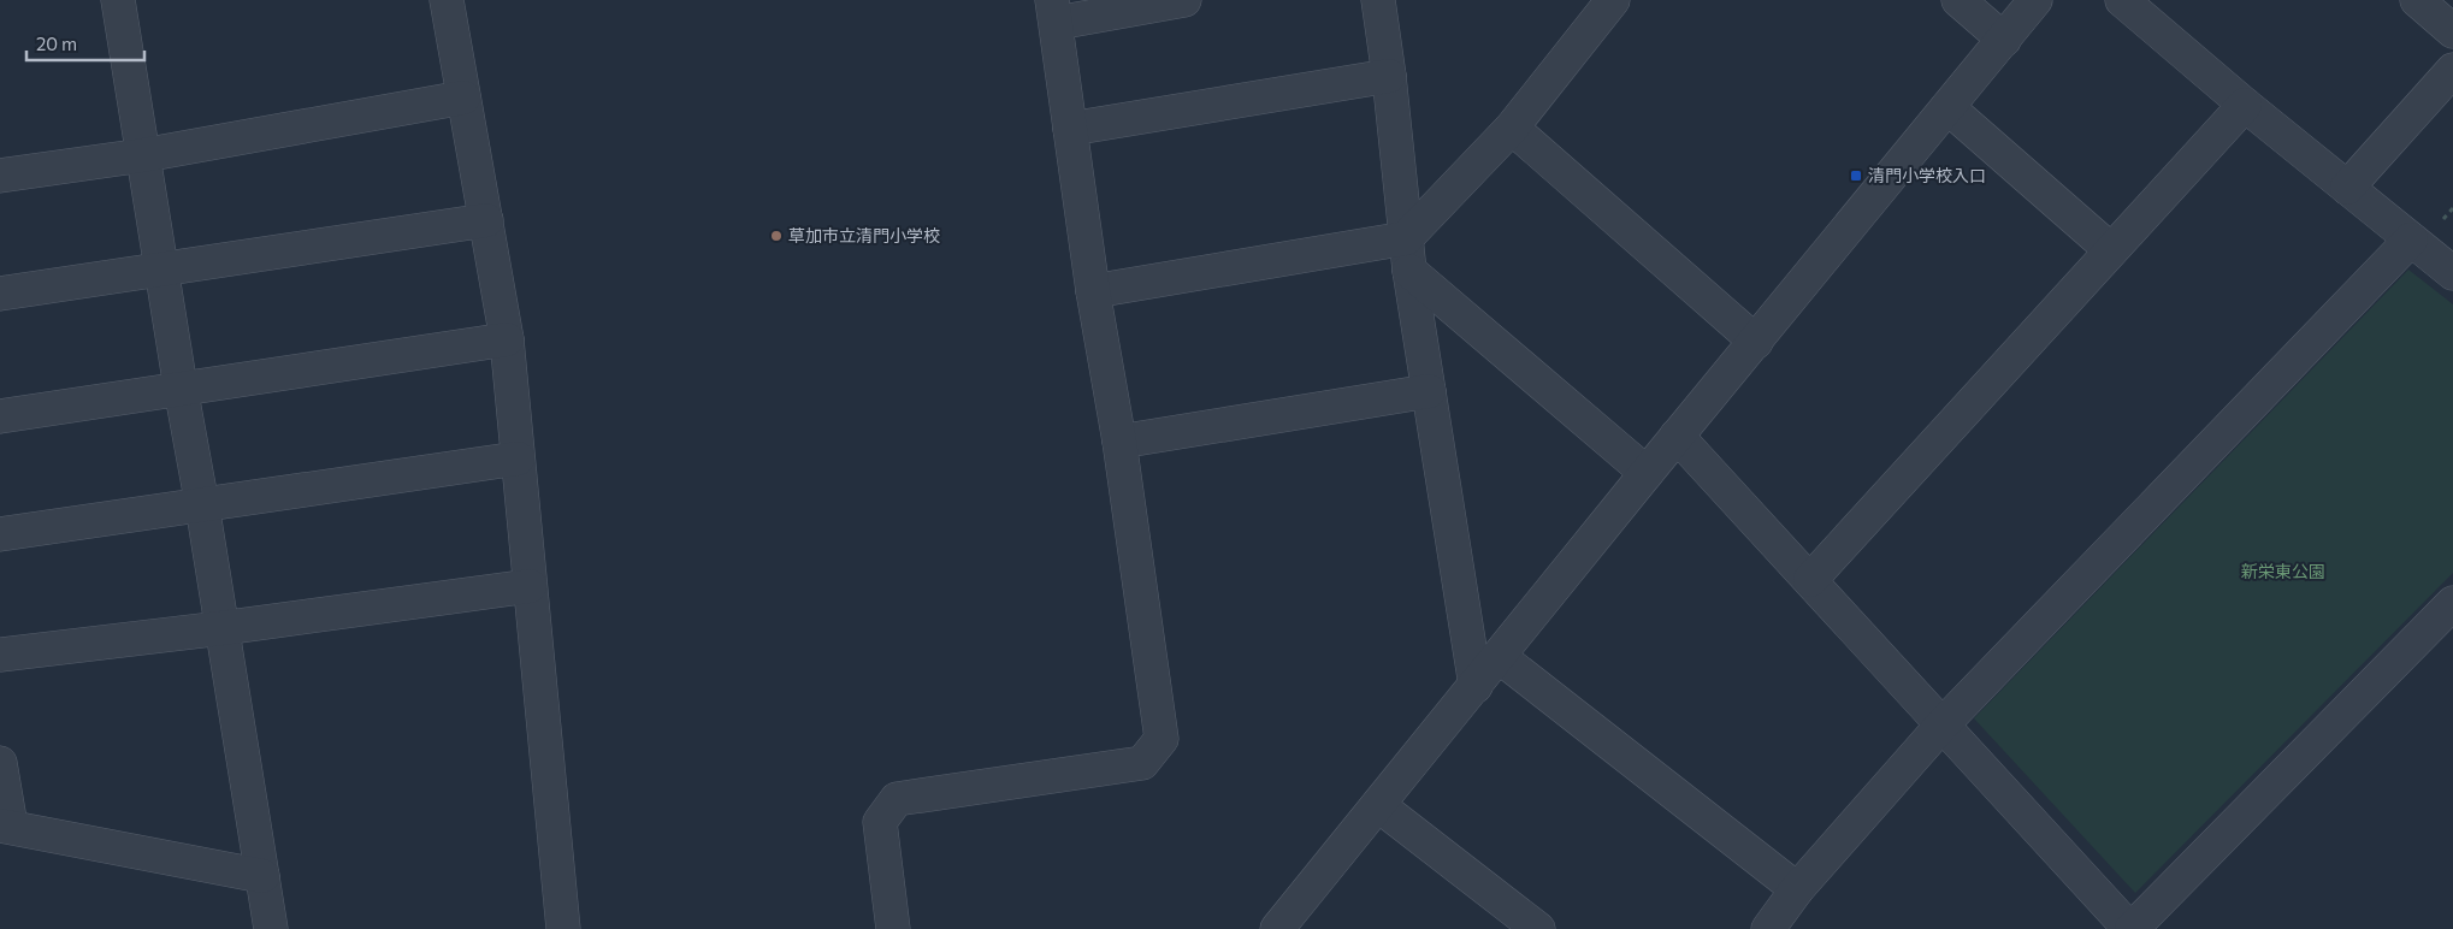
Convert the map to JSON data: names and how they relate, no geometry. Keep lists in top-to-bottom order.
{
  "parks": ["新栄東公園"],
  "places": {
    "transit": ["清門小学校入口"],
    "other": ["草加市立清門小学校"]
  },
  "scale_bar": "20 m"
}
